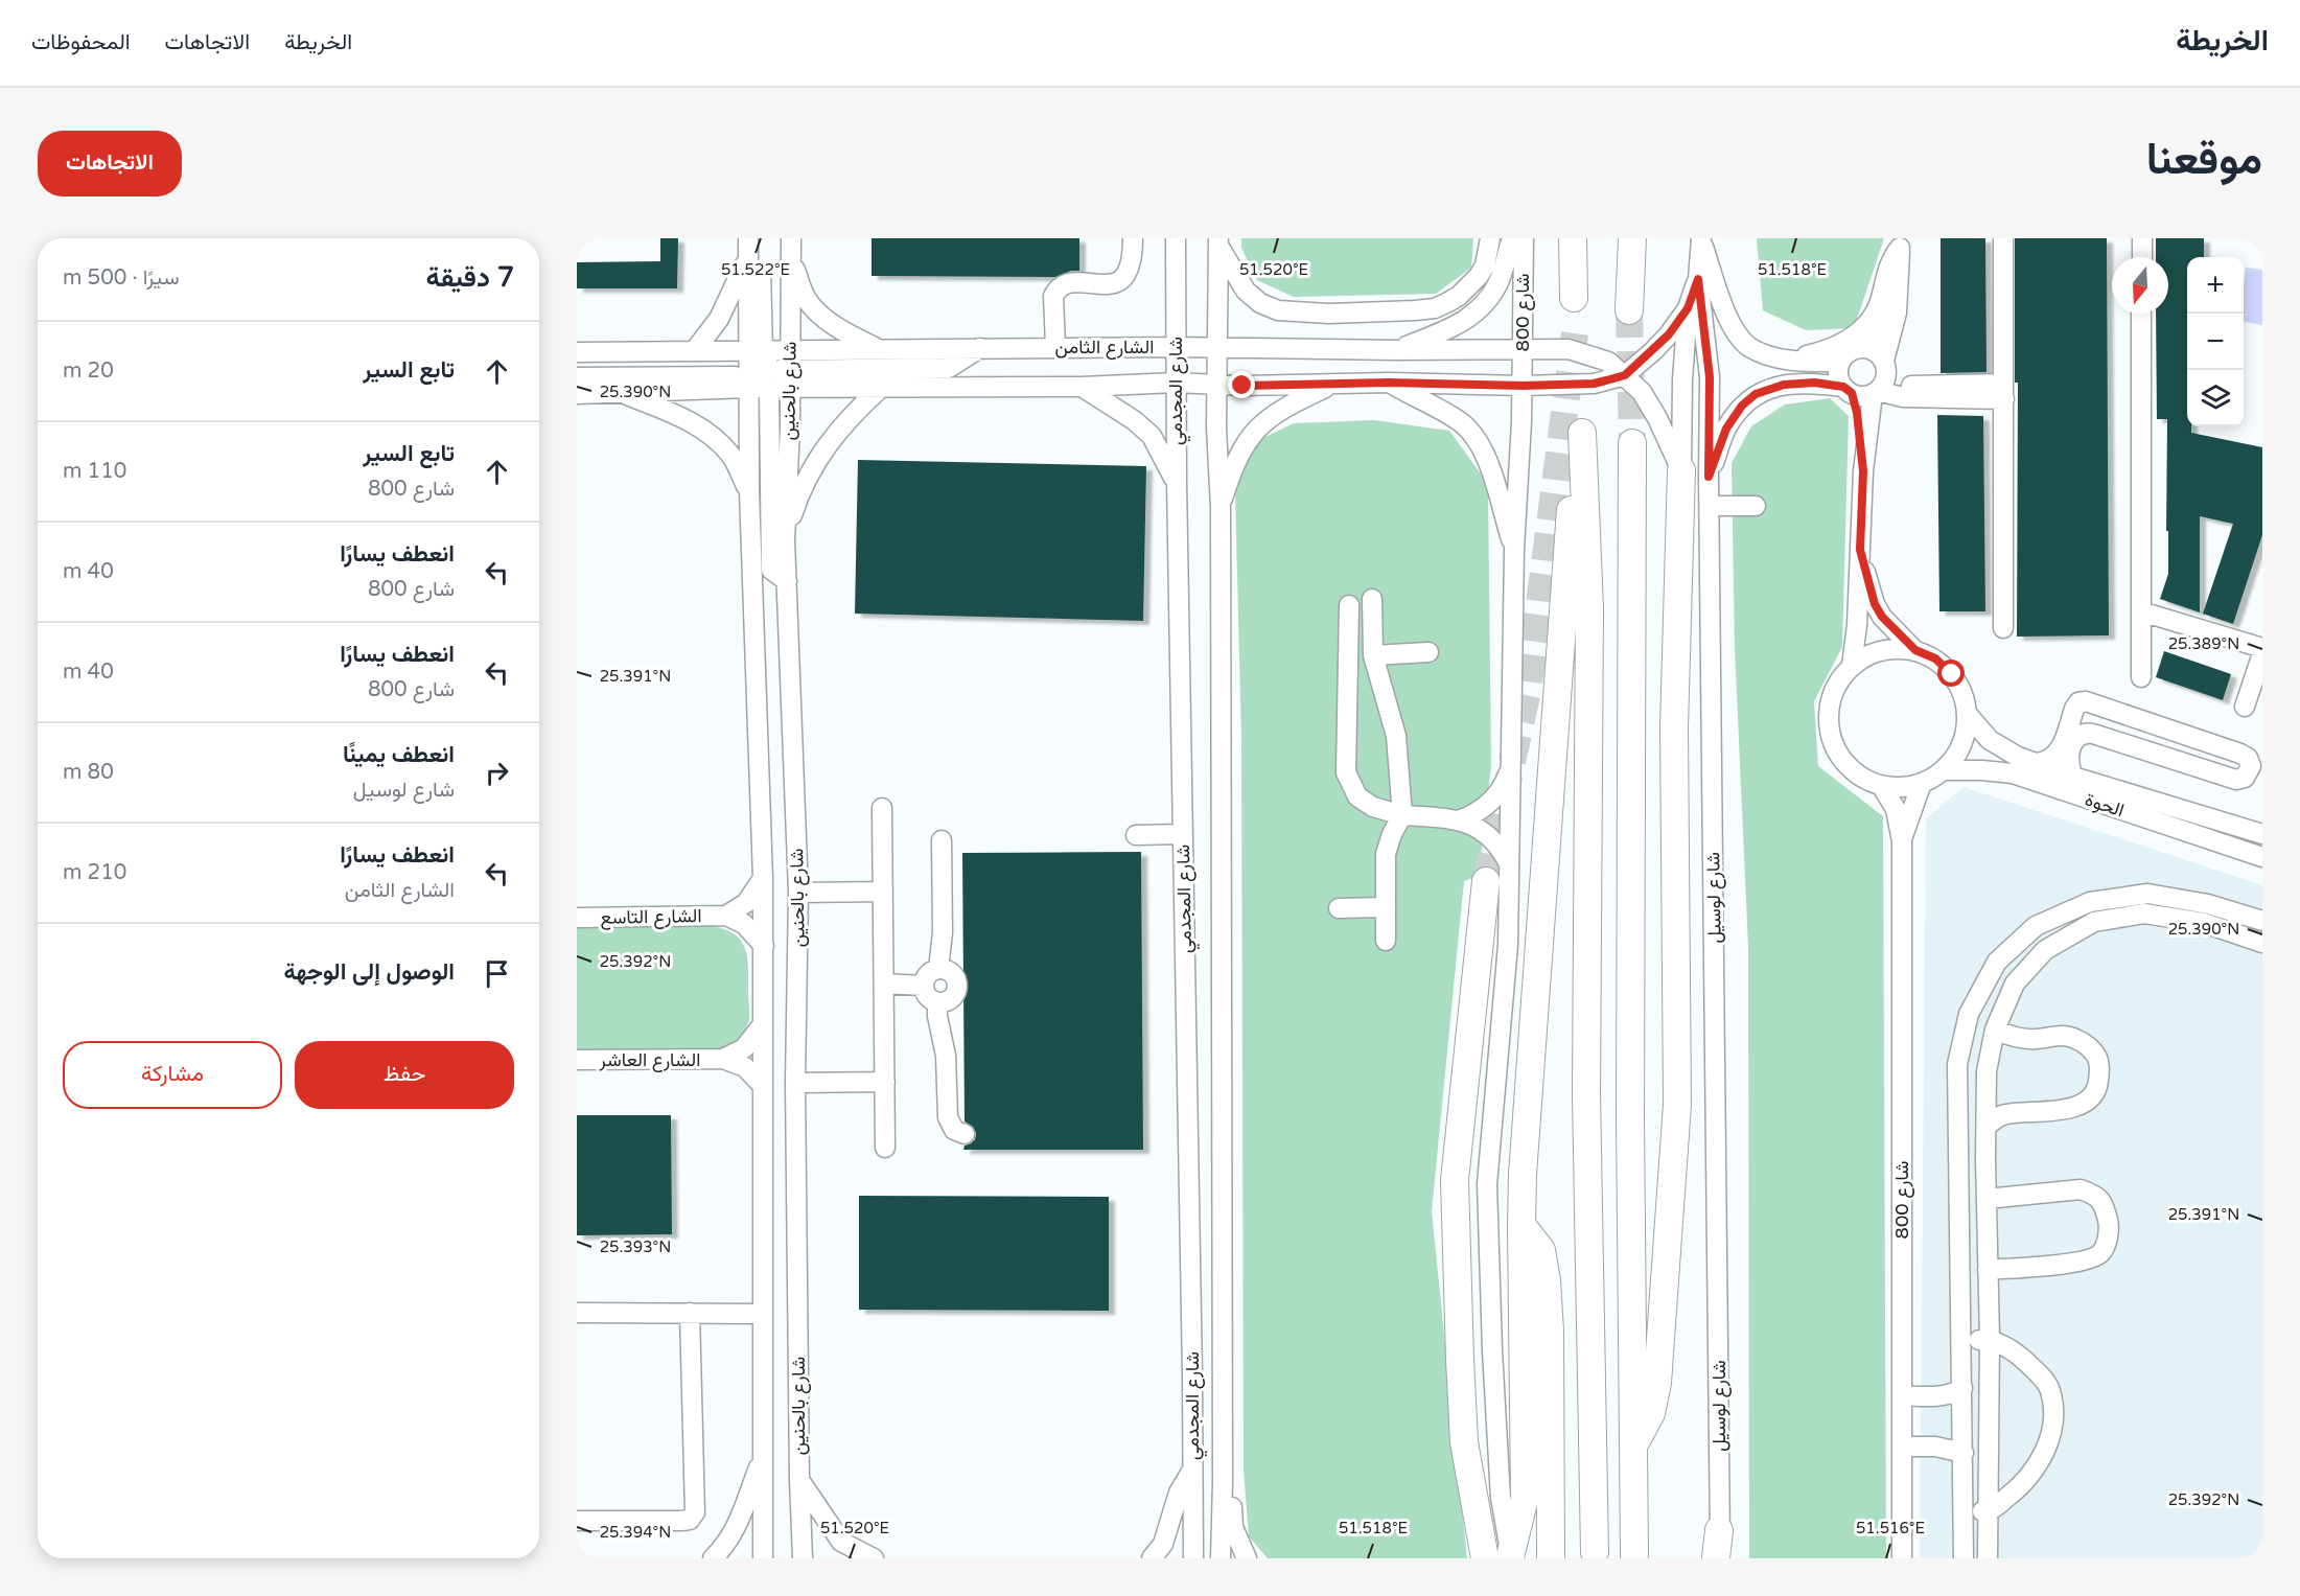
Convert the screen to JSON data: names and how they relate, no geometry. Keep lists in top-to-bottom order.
{
  "streets": {
    "street": [
      "شارع 800",
      "الشارع الثامن",
      "شارع بالحنين",
      "شارع المجدمي",
      "الحوة",
      "شارع لوسيل",
      "الشارع التاسع",
      "الشارع العاشر"
    ]
  },
  "crossings": [
    ["شارع 800", "الشارع الثامن"],
    ["شارع 800", "الحوة"],
    ["الشارع الثامن", "شارع بالحنين"],
    ["الشارع الثامن", "شارع المجدمي"],
    ["الشارع الثامن", "شارع لوسيل"],
    ["شارع بالحنين", "الشارع التاسع"],
    ["شارع بالحنين", "الشارع العاشر"]
  ],
  "north": "bottom",
  "page": {
    "header": "الخريطة",
    "nav": ["الخريطة", "الاتجاهات", "المحفوظات"],
    "title": "موقعنا",
    "buttons": [
      "الاتجاهات",
      ["حفظ", "مشاركة"]
    ],
    "heading": ["7 دقيقة", "سيرًا · 500 m"],
    "map_buttons": ["+", "−"],
    "list": [
      ["تابع السير", "20 m"],
      ["تابع السير", "شارع 800", "110 m"],
      ["انعطف يسارًا", "شارع 800", "40 m"],
      ["انعطف يسارًا", "شارع 800", "40 m"],
      ["انعطف يمينًا", "شارع لوسيل", "80 m"],
      ["انعطف يسارًا", "الشارع الثامن", "210 m"],
      "الوصول إلى الوجهة"
    ]
  },
  "coordinates": [
    "51.522°E",
    "51.520°E",
    "51.518°E",
    "25.390°N",
    "25.389°N",
    "25.391°N",
    "25.392°N",
    "25.393°N",
    "51.516°E",
    "25.394°N"
  ]
}
